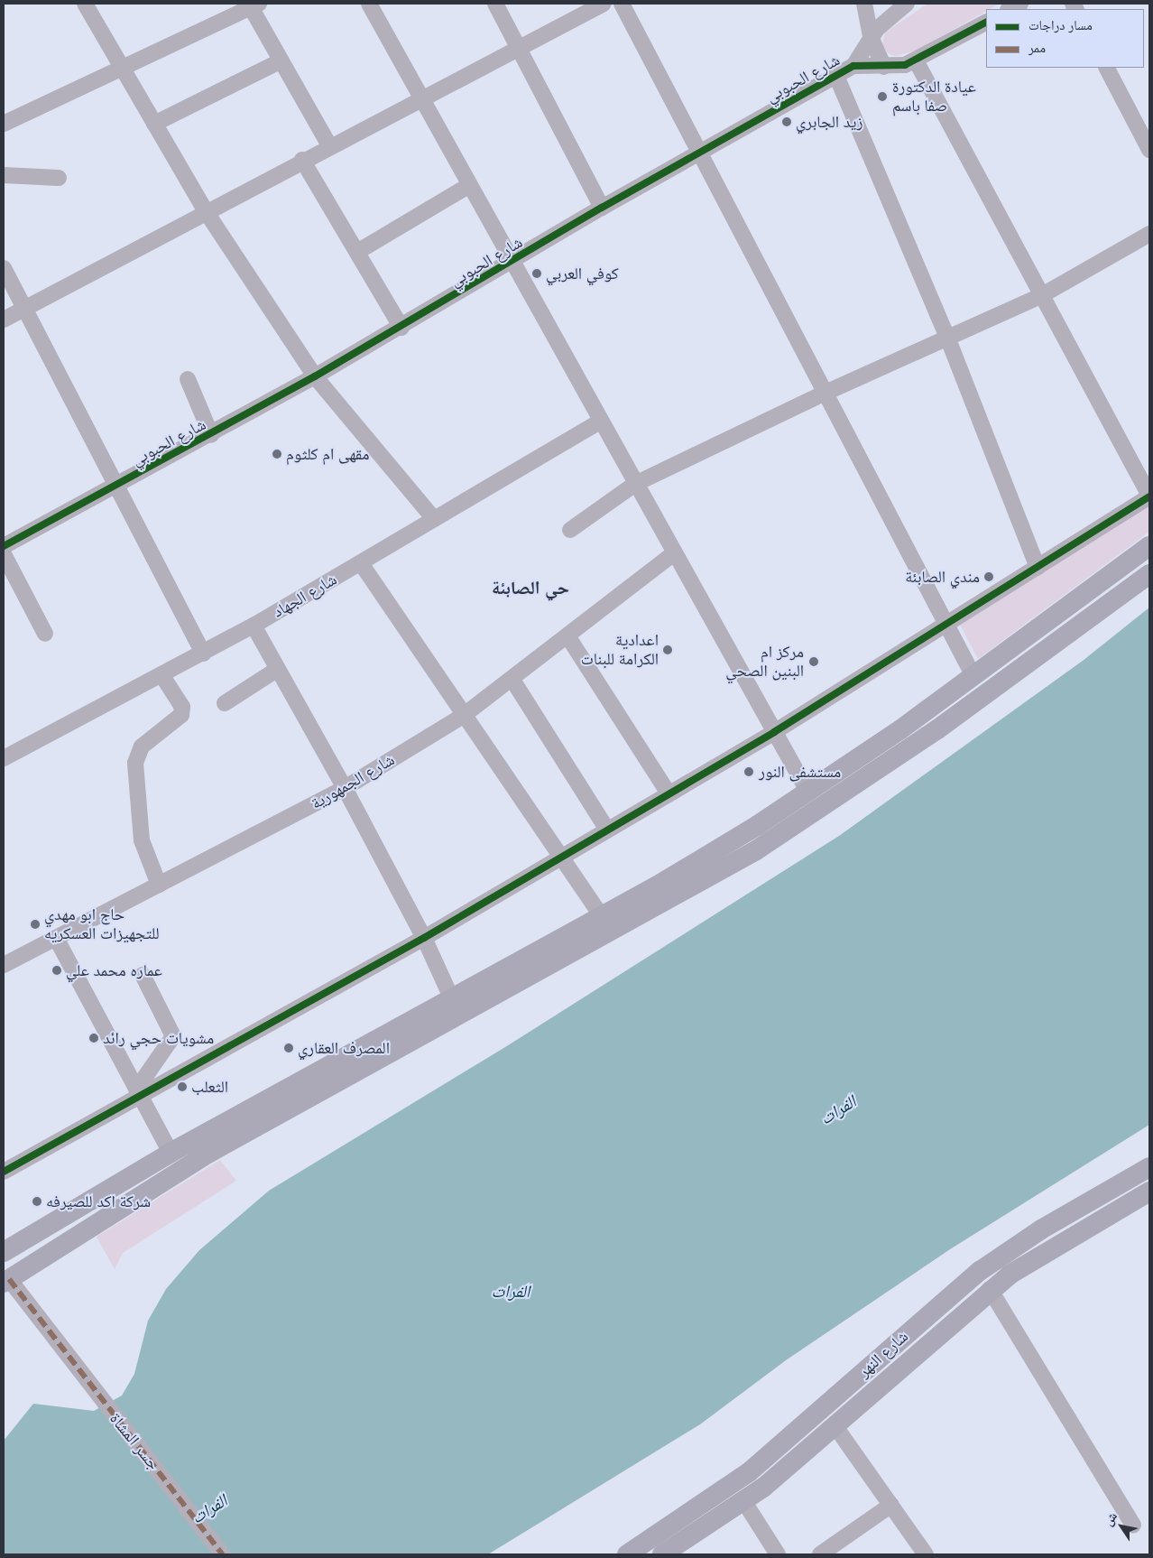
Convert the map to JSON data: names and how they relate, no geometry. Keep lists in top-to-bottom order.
{
  "streets": {
    "main road": ["شارع النهر"],
    "street": [
      "شارع الحبوبي",
      "شارع الجهاد",
      "شارع الجمهورية",
      "جسر المشاة"
    ]
  },
  "districts": ["حي الصابئة"],
  "water": ["الفرات"],
  "places": [
    "عيادة الدكتورة صفا باسم",
    "زيد الجابري",
    "كوفي العربي",
    "مقهى ام كلثوم",
    "مندي الصابئة",
    "اعدادية الكرامة للبنات",
    "مركز ام البنين الصحي",
    "مستشفى النور",
    "حاج ابو مهدي للتجهيزات العسكريه",
    "عماره محمد علي",
    "مشويات حجي رائد",
    "المصرف العقاري",
    "الثعلب",
    "شركة اكد للصيرفه"
  ],
  "legend": ["مسار دراجات", "ممر"],
  "north": "top left"
}
